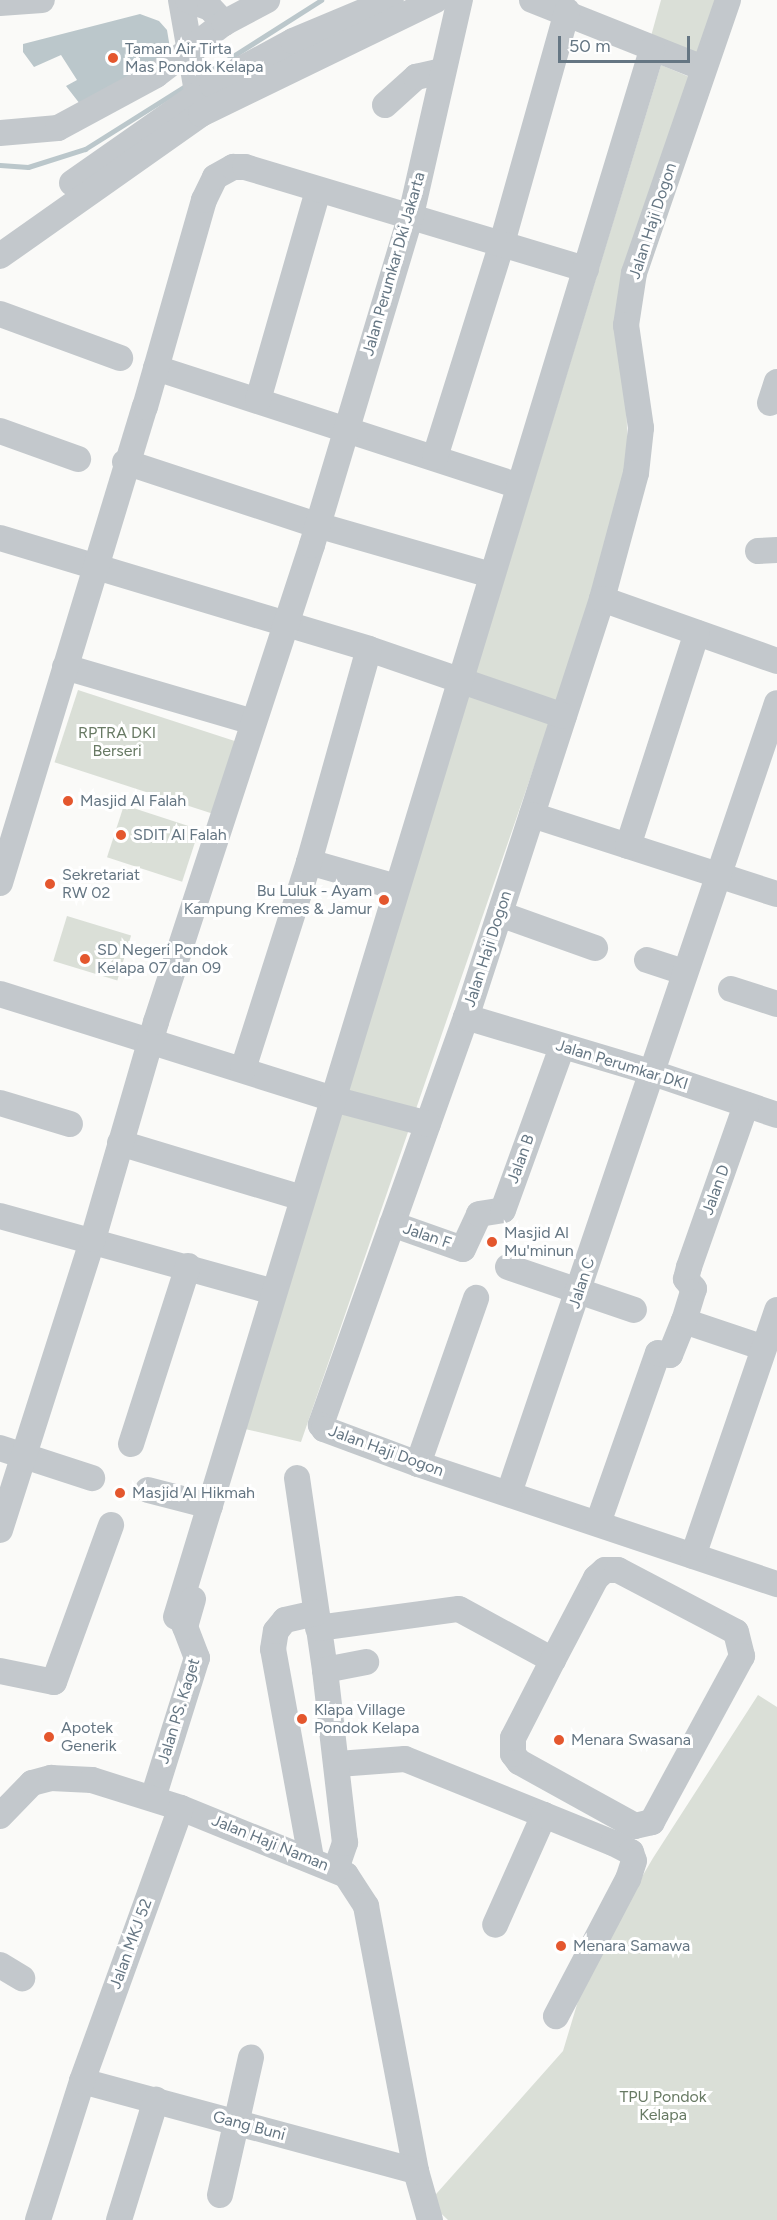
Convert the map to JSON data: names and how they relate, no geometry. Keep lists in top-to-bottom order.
{
  "streets": {
    "street": [
      "Jalan Haji Dogon",
      "Jalan Perumkar Dki Jakarta",
      "Jalan Perumkar DKI",
      "Jalan B",
      "Jalan D",
      "Jalan F",
      "Jalan C",
      "Jalan PS. Kaget",
      "Jalan Haji Naman",
      "Jalan MKJ 52",
      "Gang Buni"
    ]
  },
  "crossings": [
    ["Jalan Haji Dogon", "Jalan Perumkar DKI"],
    ["Jalan Haji Dogon", "Jalan F"],
    ["Jalan Haji Dogon", "Jalan C"],
    ["Jalan Perumkar DKI", "Jalan B"],
    ["Jalan Perumkar DKI", "Jalan D"],
    ["Jalan Perumkar DKI", "Jalan C"],
    ["Jalan B", "Jalan F"],
    ["Jalan PS. Kaget", "Jalan Haji Naman"],
    ["Jalan Haji Naman", "Jalan MKJ 52"],
    ["Jalan Haji Naman", "Gang Buni"],
    ["Jalan MKJ 52", "Gang Buni"]
  ],
  "parks": ["RPTRA DKI Berseri", "TPU Pondok Kelapa"],
  "places": [
    "Taman Air Tirta Mas Pondok Kelapa",
    "Masjid Al Falah",
    "SDIT Al Falah",
    "Sekretariat RW 02",
    "Bu Luluk - Ayam Kampung Kremes & Jamur",
    "SD Negeri Pondok Kelapa 07 dan 09",
    "Masjid Al Mu'minun",
    "Masjid Al Hikmah",
    "Klapa Village Pondok Kelapa",
    "Apotek Generik",
    "Menara Swasana",
    "Menara Samawa"
  ],
  "scale_bar": "50 m"
}
